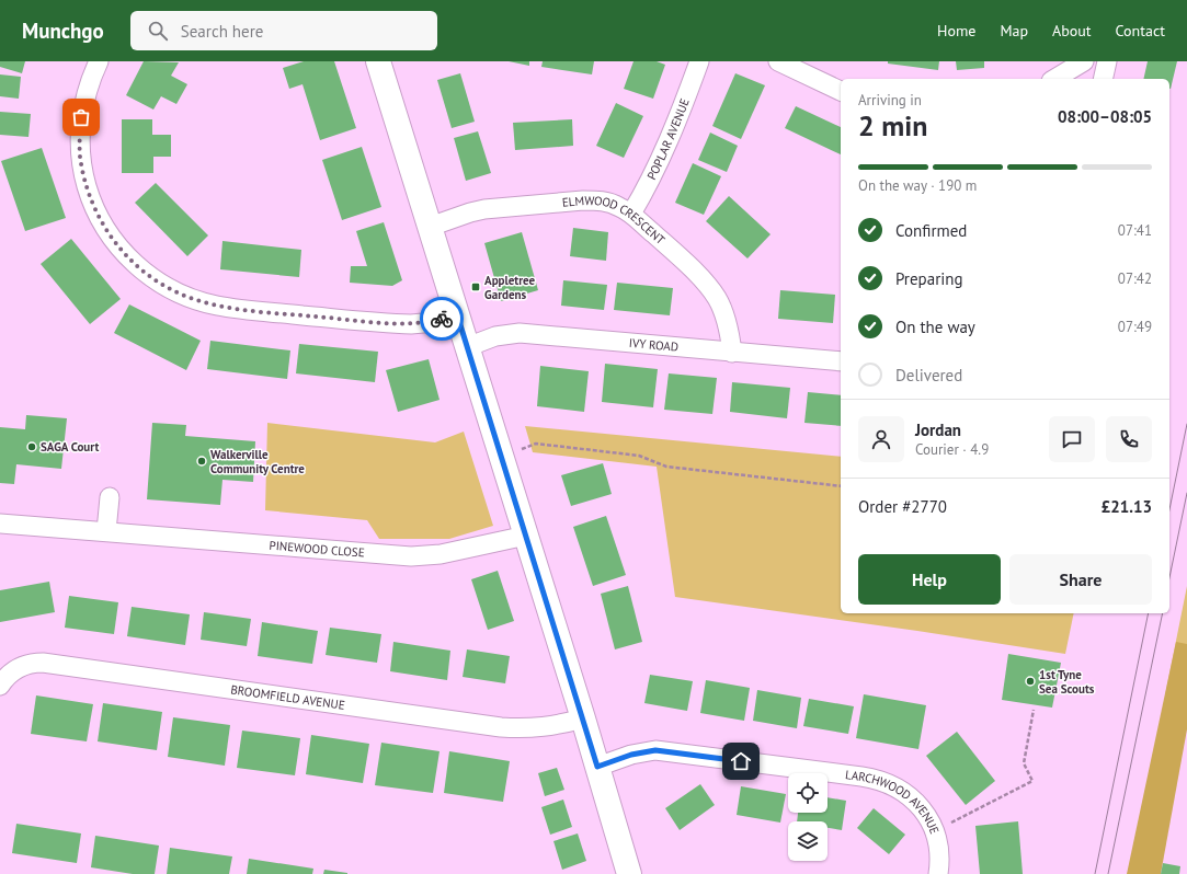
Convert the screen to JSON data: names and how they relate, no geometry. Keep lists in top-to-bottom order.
{
  "streets": {
    "street": [
      "POPLAR AVENUE",
      "ELMWOOD CRESCENT",
      "IVY ROAD",
      "PINEWOOD CLOSE",
      "BROOMFIELD AVENUE",
      "LARCHWOOD AVENUE"
    ]
  },
  "crossings": [
    ["POPLAR AVENUE", "ELMWOOD CRESCENT"],
    ["ELMWOOD CRESCENT", "IVY ROAD"]
  ],
  "places": {
    "transit": ["Appletree Gardens"],
    "other": ["SAGA Court", "Walkerville Community Centre", "1st Tyne Sea Scouts"]
  },
  "page": {
    "header": "Munchgo",
    "search": "Search here",
    "nav": [
      "Home",
      "Map",
      "About",
      "Contact"
    ],
    "heading": ["2 min", "Arriving in", "08:00–08:05"],
    "panel": [
      "Jordan",
      "Courier · 4.9",
      "Order #2770",
      "£21.13"
    ],
    "bar": "On the way · 190 m",
    "list": [
      ["Confirmed", "07:41"],
      ["Preparing", "07:42"],
      ["On the way", "07:49"],
      "Delivered"
    ],
    "buttons": ["Help", "Share"]
  }
}
